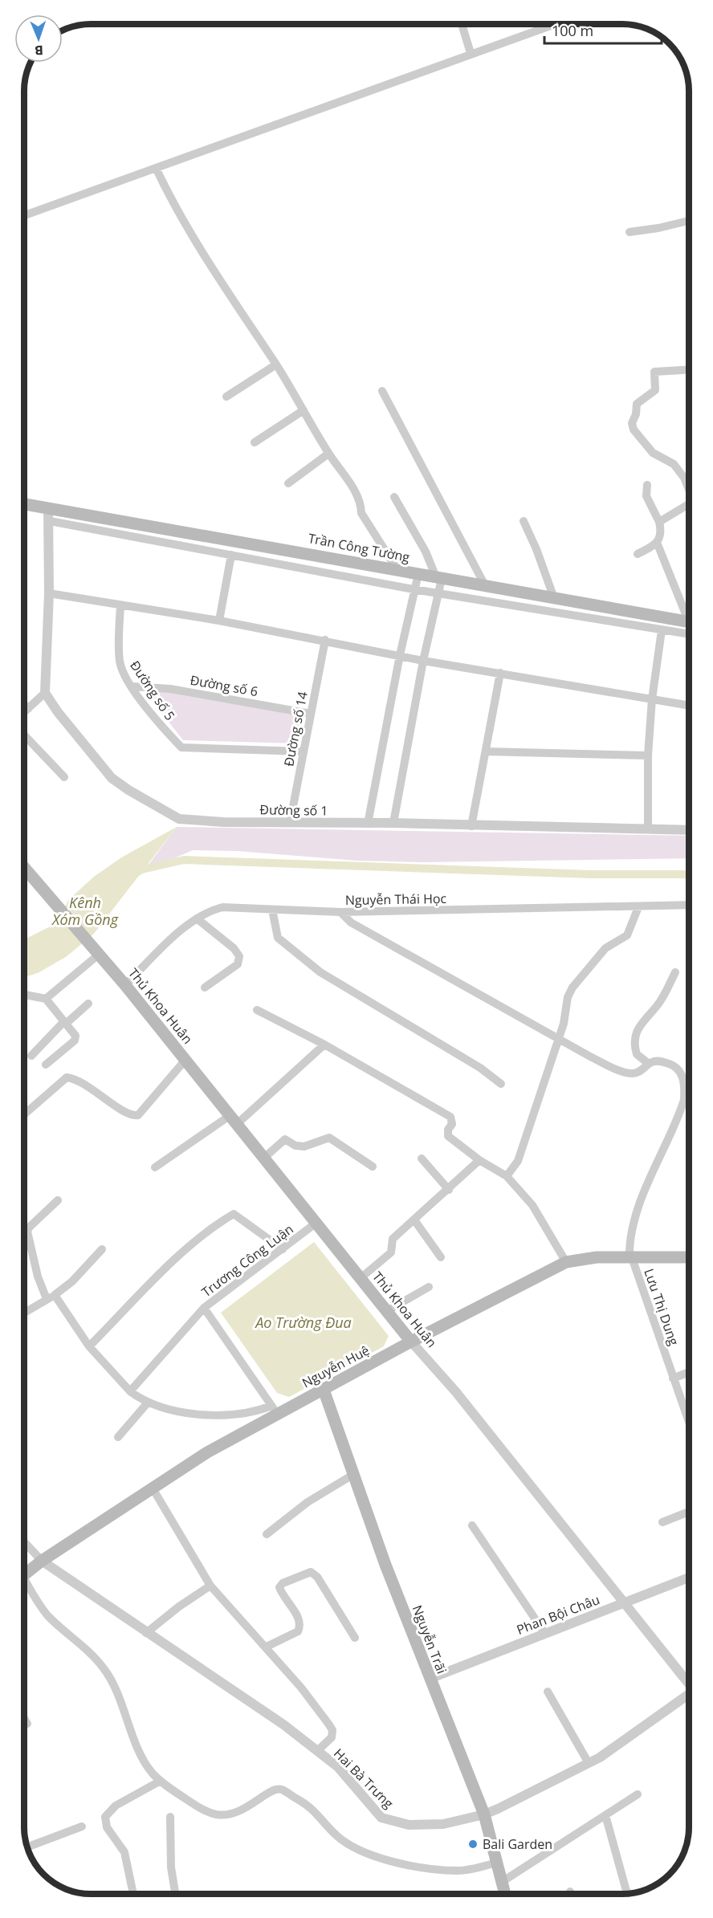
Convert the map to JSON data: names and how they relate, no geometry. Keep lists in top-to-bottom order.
{
  "streets": {
    "main road": [
      "Trần Công Tường",
      "Thủ Khoa Huân",
      "Nguyễn Huệ",
      "Nguyễn Trãi"
    ],
    "street": [
      "Đường số 6",
      "Đường số 5",
      "Đường số 14",
      "Đường số 1",
      "Nguyễn Thái Học",
      "Trương Công Luận",
      "Lưu Thị Dung",
      "Phan Bội Châu",
      "Hai Bà Trưng"
    ]
  },
  "crossings": [
    ["Đường số 6", "Đường số 5"],
    ["Đường số 6", "Đường số 14"],
    ["Đường số 5", "Đường số 14"],
    ["Đường số 14", "Đường số 1"],
    ["Nguyễn Thái Học", "Thủ Khoa Huân"],
    ["Thủ Khoa Huân", "Trương Công Luận"],
    ["Thủ Khoa Huân", "Nguyễn Huệ"],
    ["Thủ Khoa Huân", "Phan Bội Châu"],
    ["Trương Công Luận", "Nguyễn Huệ"],
    ["Lưu Thị Dung", "Nguyễn Huệ"],
    ["Nguyễn Huệ", "Nguyễn Trãi"],
    ["Nguyễn Huệ", "Hai Bà Trưng"],
    ["Phan Bội Châu", "Nguyễn Trãi"],
    ["Nguyễn Trãi", "Hai Bà Trưng"]
  ],
  "water": ["Kênh Xóm Gồng", "Ao Trường Đua"],
  "places": ["Bali Garden"],
  "scale_bar": "100 m",
  "north": "bottom"
}
